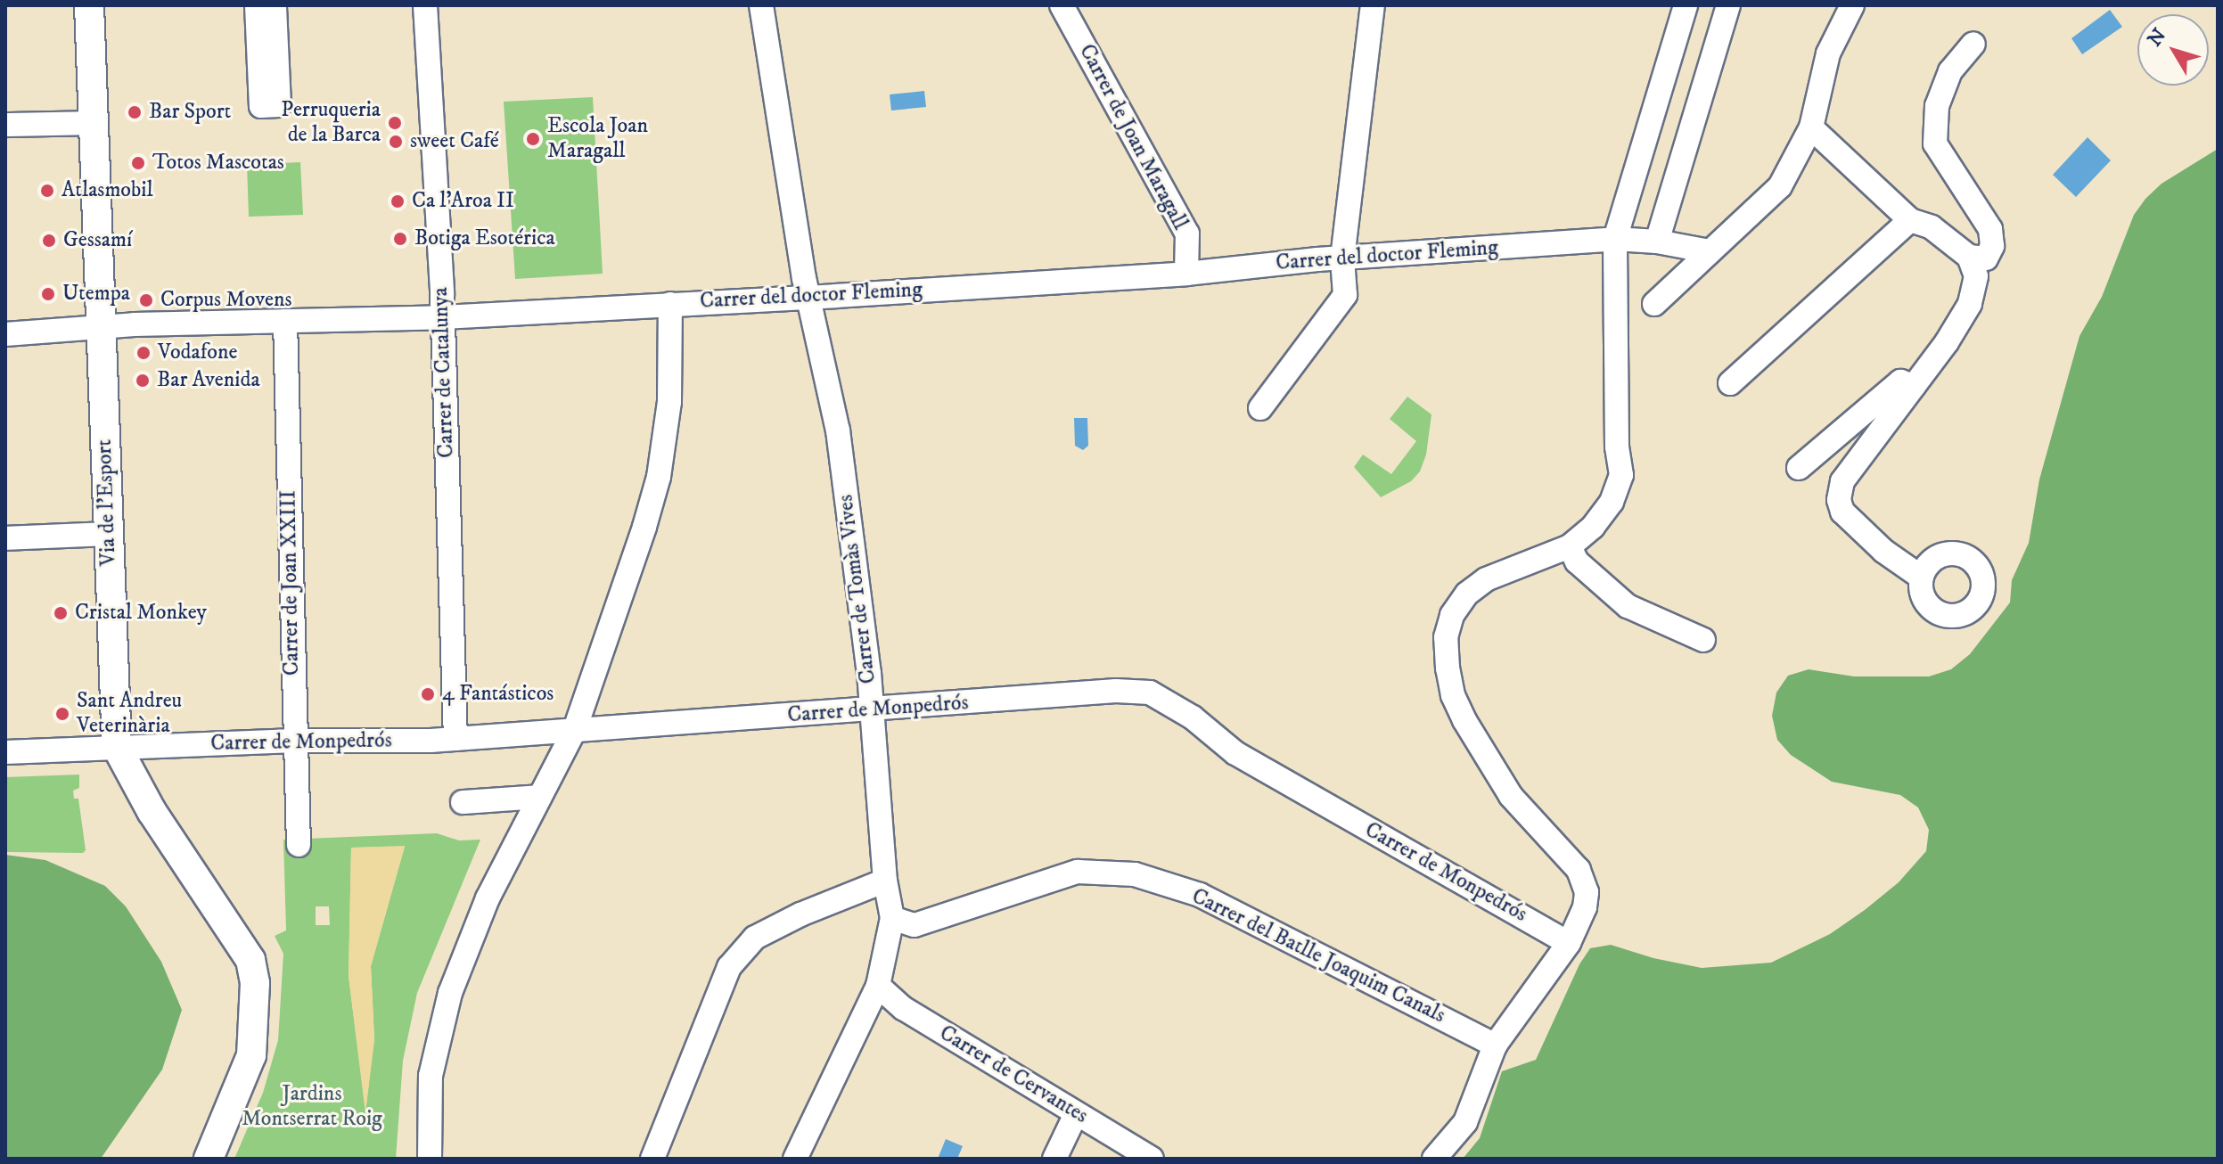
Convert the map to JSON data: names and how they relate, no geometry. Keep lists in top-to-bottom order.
{
  "streets": {
    "street": [
      "Carrer de Joan Maragall",
      "Carrer del doctor Fleming",
      "Carrer de Catalunya",
      "Via de l'Esport",
      "Carrer de Joan XXIII",
      "Carrer de Tomàs Vives",
      "Carrer de Monpedrós",
      "Carrer del Batlle Joaquim Canals",
      "Carrer de Cervantes"
    ]
  },
  "crossings": [
    ["Carrer de Joan Maragall", "Carrer del doctor Fleming"],
    ["Carrer del doctor Fleming", "Carrer de Catalunya"],
    ["Carrer del doctor Fleming", "Via de l'Esport"],
    ["Carrer del doctor Fleming", "Carrer de Joan XXIII"],
    ["Carrer del doctor Fleming", "Carrer de Tomàs Vives"],
    ["Carrer de Catalunya", "Carrer de Monpedrós"],
    ["Via de l'Esport", "Carrer de Monpedrós"],
    ["Carrer de Joan XXIII", "Carrer de Monpedrós"],
    ["Carrer de Tomàs Vives", "Carrer de Monpedrós"],
    ["Carrer de Tomàs Vives", "Carrer del Batlle Joaquim Canals"],
    ["Carrer de Tomàs Vives", "Carrer de Cervantes"]
  ],
  "parks": ["Jardins Montserrat Roig"],
  "places": [
    "Bar Sport",
    "Perruqueria de la Barca",
    "Escola Joan Maragall",
    "sweet Café",
    "Totos Mascotas",
    "Atlasmobil",
    "Ca l'Aroa II",
    "Botiga Esotérica",
    "Gessamí",
    "Utempa",
    "Corpus Movens",
    "Vodafone",
    "Bar Avenida",
    "Cristal Monkey",
    "4 Fantásticos",
    "Sant Andreu Veterinària"
  ],
  "north": "top left"
}
